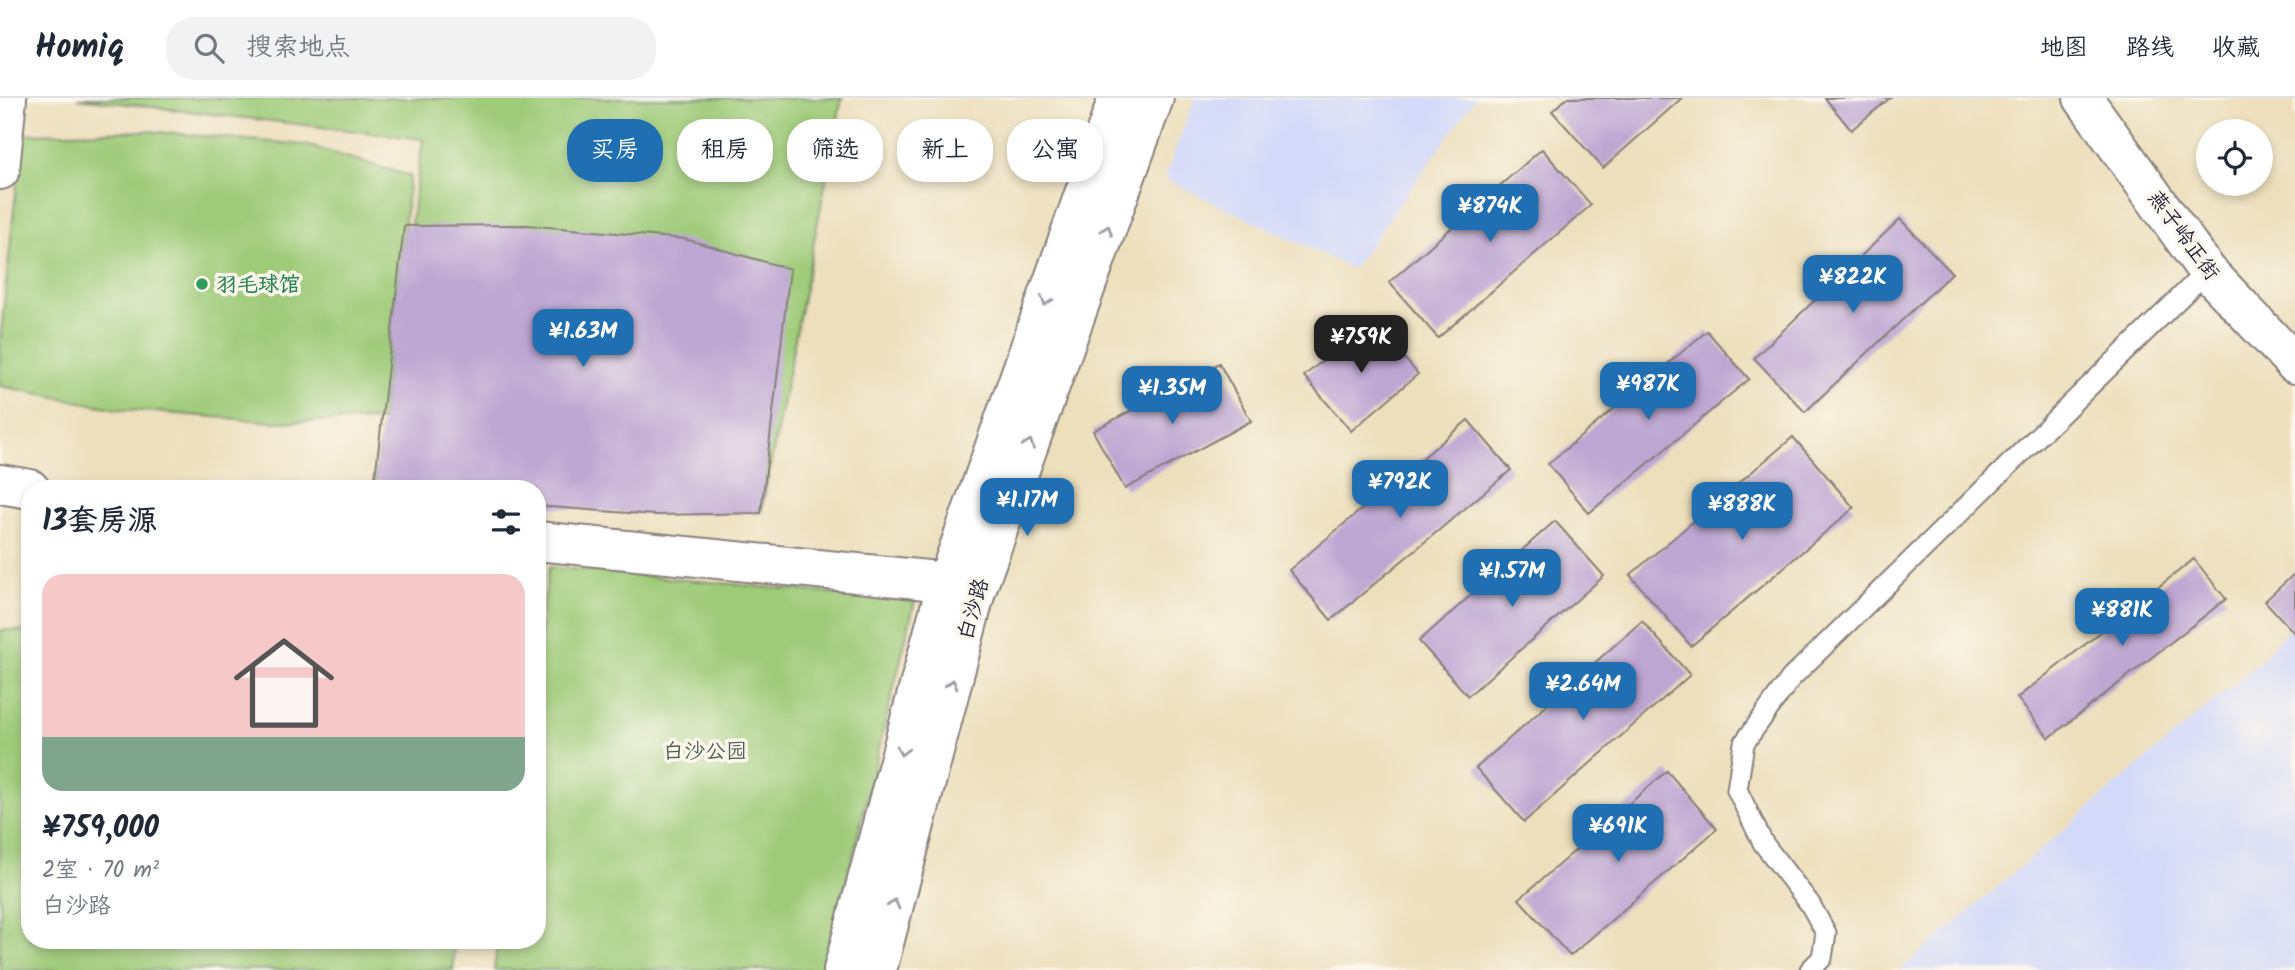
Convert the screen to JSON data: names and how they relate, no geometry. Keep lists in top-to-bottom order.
{
  "streets": {
    "street": ["燕子岭正街", "白沙路"]
  },
  "parks": ["白沙公园"],
  "places": ["羽毛球馆"],
  "page": {
    "header": "Homiq",
    "search": "搜索地点",
    "nav": ["地图", "路线", "收藏"],
    "chip": [
      "买房",
      "租房",
      "筛选",
      "新上",
      "公寓"
    ],
    "price": [
      "¥874K",
      "¥822K",
      "¥1.63M",
      "¥759K",
      "¥987K",
      "¥1.35M",
      "¥792K",
      "¥1.17M",
      "¥888K",
      "¥1.57M",
      "¥881K",
      "¥2.64M",
      "¥691K"
    ],
    "heading": "13套房源",
    "list": [
      {
        "name": "¥759,000",
        "note": "2室 · 70 m² · 白沙路"
      }
    ]
  }
}
